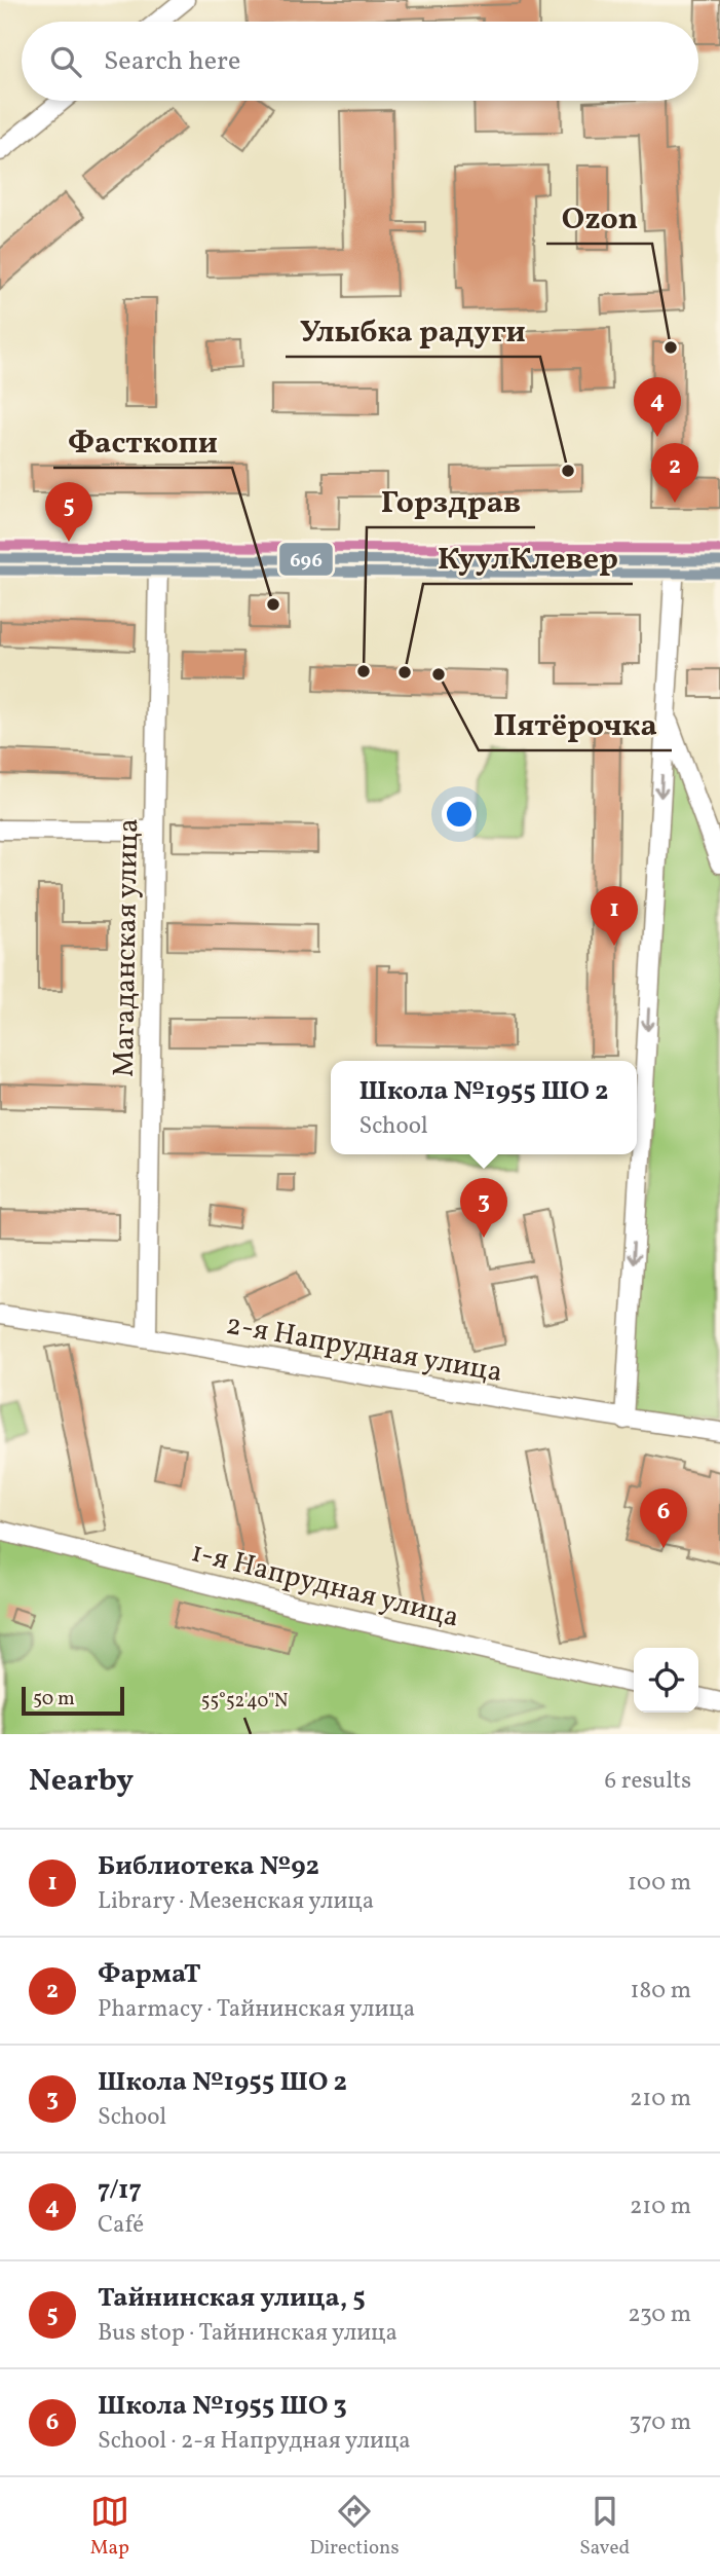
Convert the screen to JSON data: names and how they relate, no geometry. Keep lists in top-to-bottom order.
{
  "streets": {
    "street": ["Магаданская улица", "2-я Напрудная улица", "1-я Напрудная улица"]
  },
  "crossings": [
    ["Магаданская улица", "2-я Напрудная улица"]
  ],
  "places": [
    "Ozon",
    "Улыбка радуги",
    "Фасткопи",
    "Горздрав",
    "КуулКлевер",
    "Пятёрочка"
  ],
  "lines": ["transit line 696"],
  "scale_bar": "50 m",
  "page": {
    "search": "Search here",
    "pins": [
      "4",
      "2",
      "5",
      "1",
      "3",
      "6"
    ],
    "popup": ["Школа №1955 ШО 2", "School"],
    "scale": "50 m",
    "heading": ["Nearby", "6 results"],
    "list": [
      {
        "mark": "1",
        "name": "Библиотека №92",
        "note": "Library · Мезенская улица",
        "value": "100 m"
      },
      {
        "mark": "2",
        "name": "ФармаТ",
        "note": "Pharmacy · Тайнинская улица",
        "value": "180 m"
      },
      {
        "mark": "3",
        "name": "Школа №1955 ШО 2",
        "note": "School",
        "value": "210 m"
      },
      {
        "mark": "4",
        "name": "7/17",
        "note": "Café",
        "value": "210 m"
      },
      {
        "mark": "5",
        "name": "Тайнинская улица, 5",
        "note": "Bus stop · Тайнинская улица",
        "value": "230 m"
      },
      {
        "mark": "6",
        "name": "Школа №1955 ШО 3",
        "note": "School · 2-я Напрудная улица",
        "value": "370 m"
      }
    ],
    "nav": ["Map", "Directions", "Saved"]
  },
  "coordinates": ["55°52'40\"N"]
}
